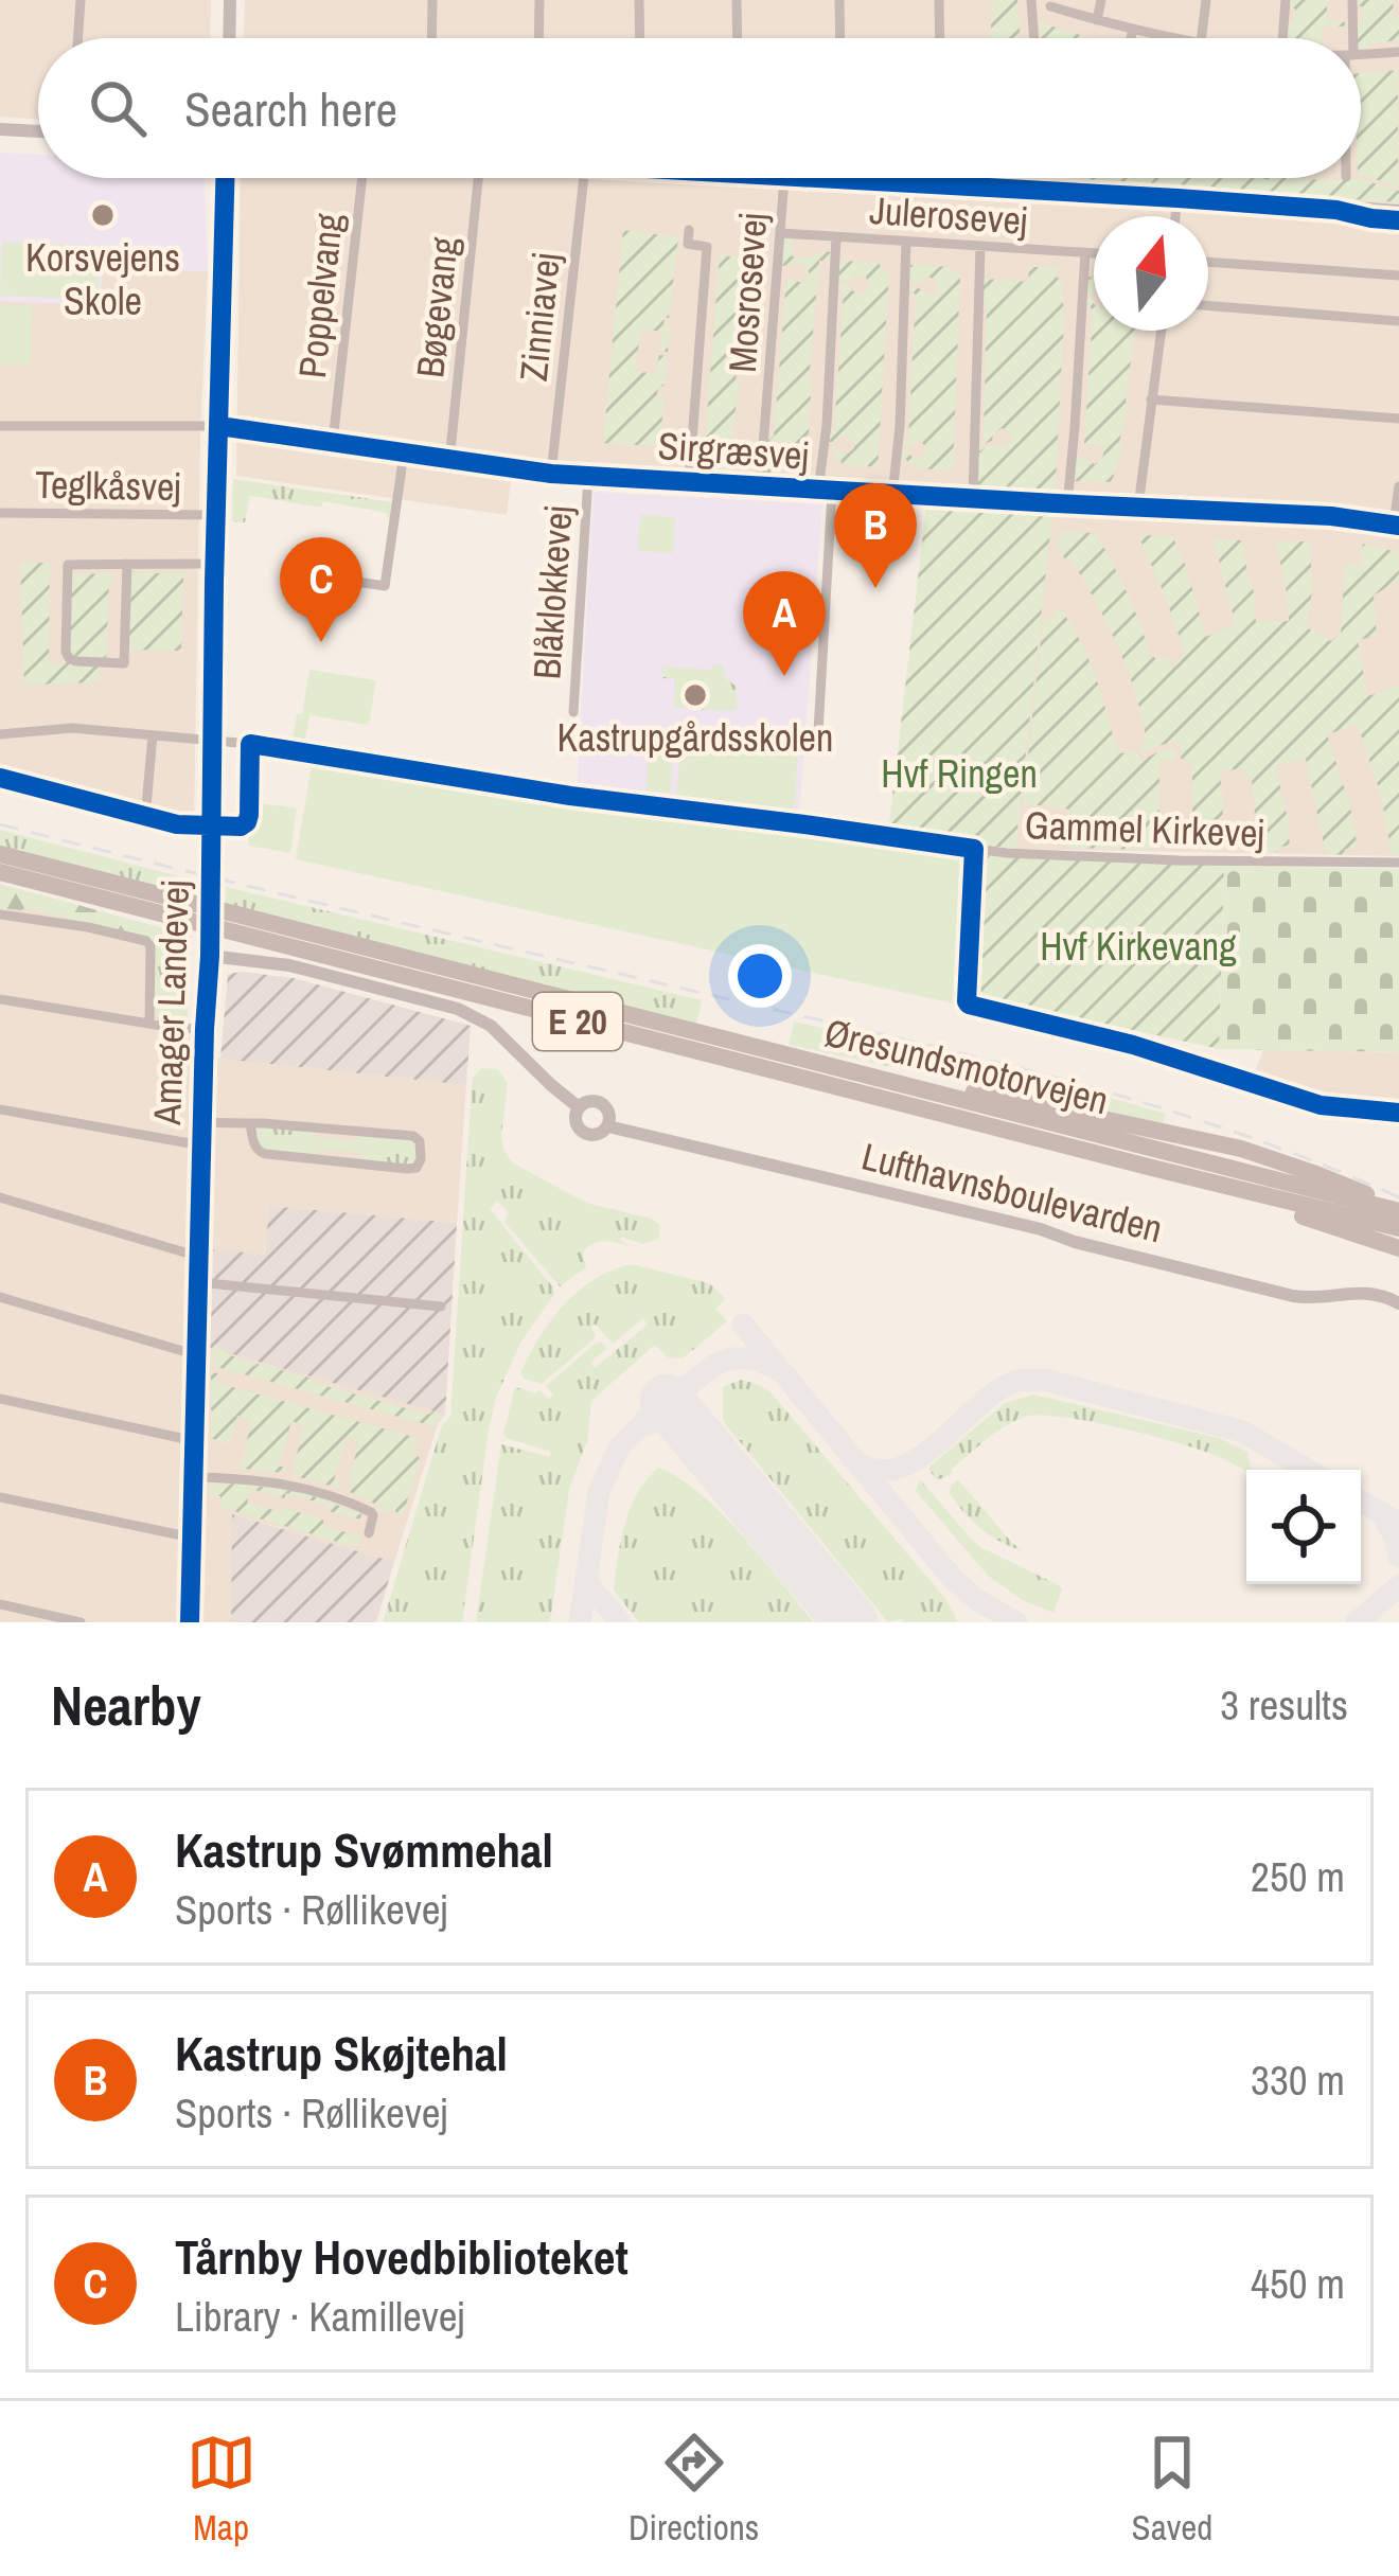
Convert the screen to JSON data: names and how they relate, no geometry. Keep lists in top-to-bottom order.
{
  "streets": {
    "highway": ["E 20", "Øresundsmotorvejen"],
    "street": [
      "Julerosevej",
      "Mosrosevej",
      "Poppelvang",
      "Bøgevang",
      "Zinniavej",
      "Sirgræsvej",
      "Teglkåsvej",
      "Blåklokkevej",
      "Gammel Kirkevej",
      "Amager Landevej",
      "Lufthavnsboulevarden"
    ]
  },
  "crossings": [
    ["Julerosevej", "Mosrosevej"],
    ["Julerosevej", "Sirgræsvej"],
    ["Mosrosevej", "Sirgræsvej"],
    ["Poppelvang", "Sirgræsvej"],
    ["Bøgevang", "Sirgræsvej"],
    ["Zinniavej", "Sirgræsvej"],
    ["Sirgræsvej", "Blåklokkevej"],
    ["Sirgræsvej", "Amager Landevej"],
    ["Teglkåsvej", "Amager Landevej"]
  ],
  "parks": ["Hvf Ringen", "Hvf Kirkevang"],
  "places": ["Korsvejens Skole", "Kastrupgårdsskolen"],
  "north": "top",
  "page": {
    "search": "Search here",
    "pins": ["B", "C", "A"],
    "heading": ["Nearby", "3 results"],
    "list": [
      {
        "mark": "A",
        "name": "Kastrup Svømmehal",
        "note": "Sports · Røllikevej",
        "value": "250 m"
      },
      {
        "mark": "B",
        "name": "Kastrup Skøjtehal",
        "note": "Sports · Røllikevej",
        "value": "330 m"
      },
      {
        "mark": "C",
        "name": "Tårnby Hovedbiblioteket",
        "note": "Library · Kamillevej",
        "value": "450 m"
      }
    ],
    "nav": ["Map", "Directions", "Saved"]
  }
}
